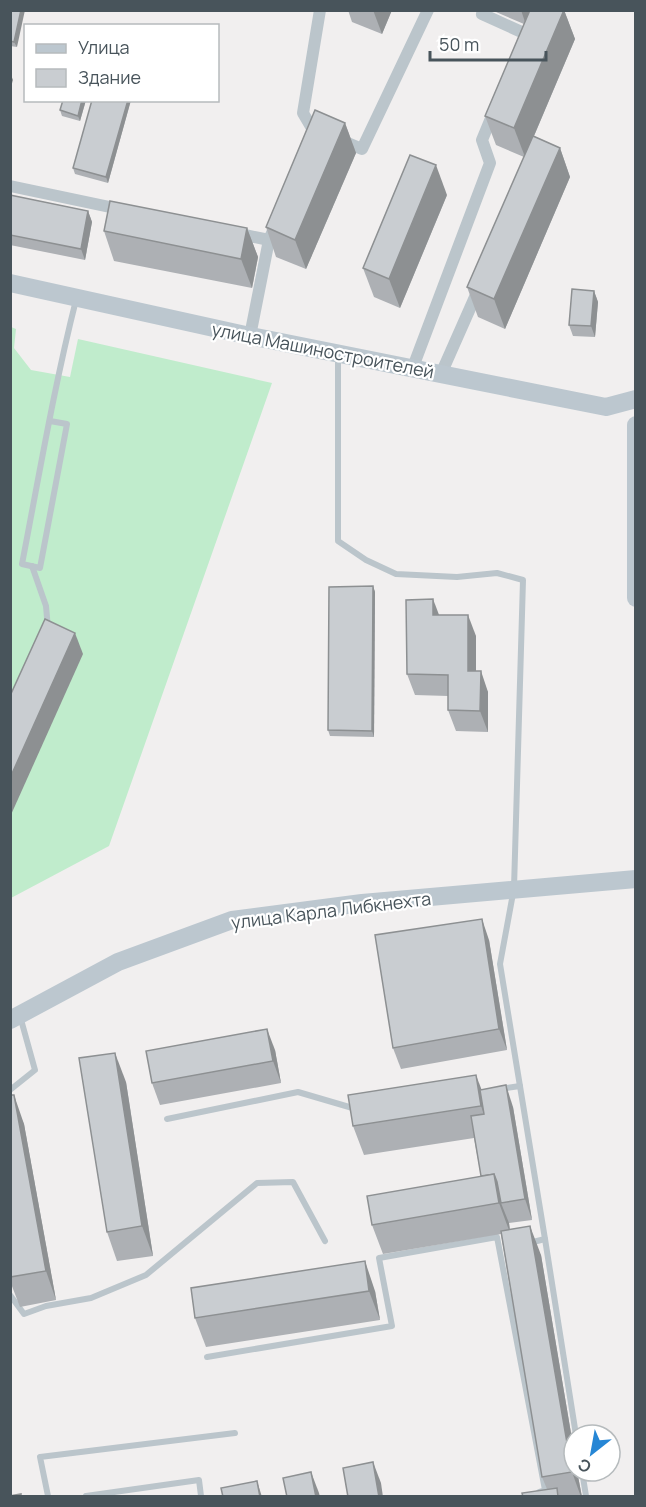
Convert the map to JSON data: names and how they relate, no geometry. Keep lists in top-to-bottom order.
{
  "streets": {
    "main road": ["улица Машиностроителей", "улица Карла Либкнехта"]
  },
  "legend": ["Улица", "Здание"],
  "scale_bar": "50 m",
  "north": "bottom left"
}
